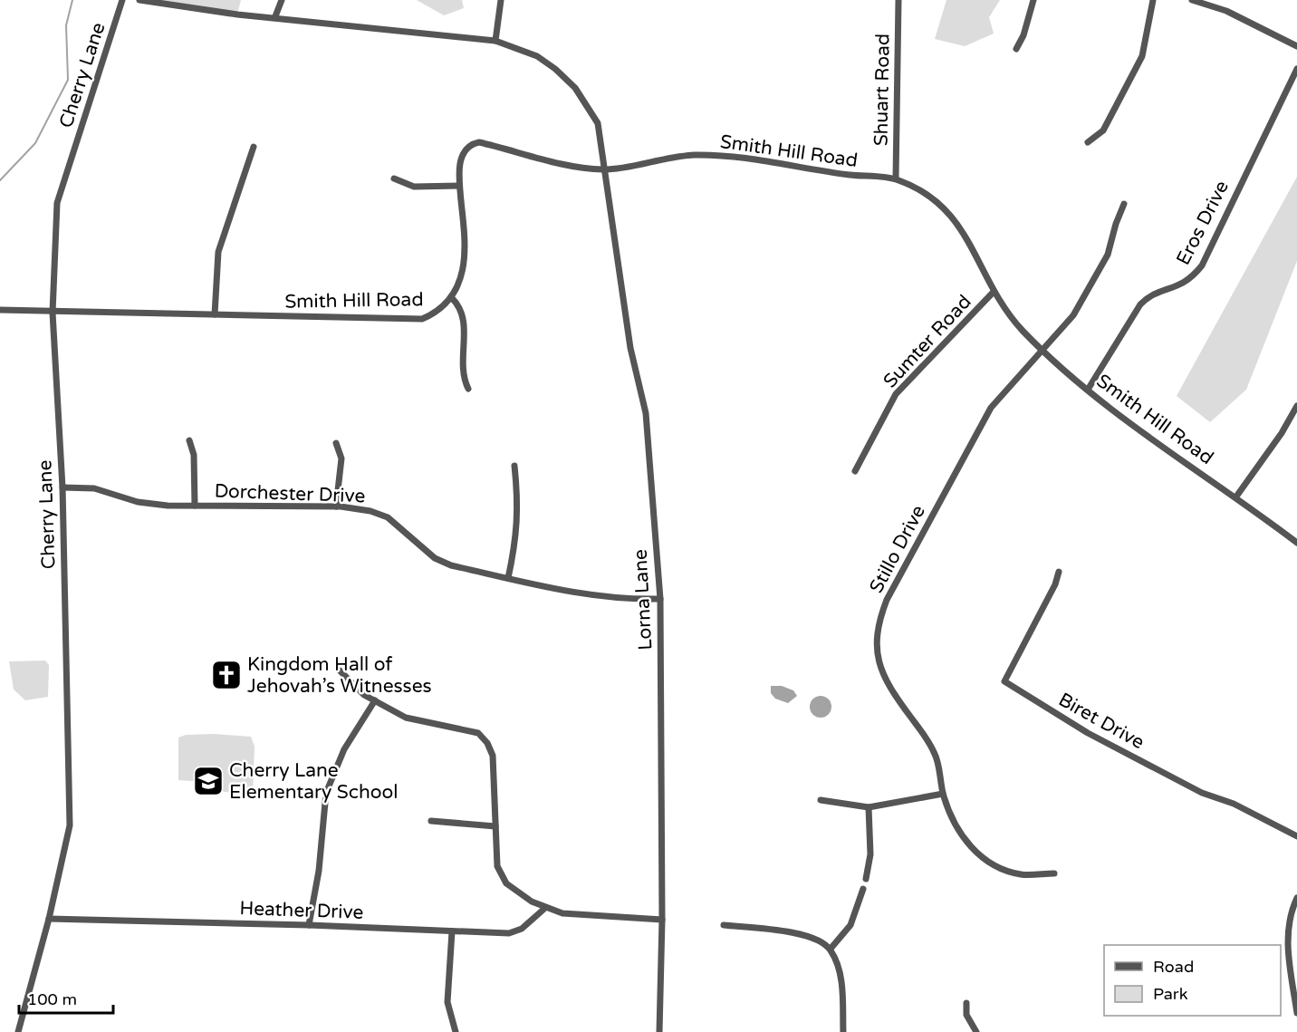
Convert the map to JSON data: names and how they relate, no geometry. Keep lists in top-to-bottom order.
{
  "streets": {
    "street": [
      "Cherry Lane",
      "Shuart Road",
      "Smith Hill Road",
      "Eros Drive",
      "Sumter Road",
      "Dorchester Drive",
      "Stillo Drive",
      "Lorna Lane",
      "Biret Drive",
      "Heather Drive"
    ]
  },
  "crossings": [
    ["Cherry Lane", "Smith Hill Road"],
    ["Cherry Lane", "Dorchester Drive"],
    ["Cherry Lane", "Heather Drive"],
    ["Shuart Road", "Smith Hill Road"],
    ["Smith Hill Road", "Eros Drive"],
    ["Smith Hill Road", "Sumter Road"],
    ["Smith Hill Road", "Stillo Drive"],
    ["Smith Hill Road", "Lorna Lane"],
    ["Dorchester Drive", "Lorna Lane"]
  ],
  "places": {
    "church": ["Kingdom Hall of Jehovah’s Witnesses"],
    "school or university": ["Cherry Lane Elementary School"]
  },
  "legend": ["Road", "Park"],
  "scale_bar": "100 m"
}
